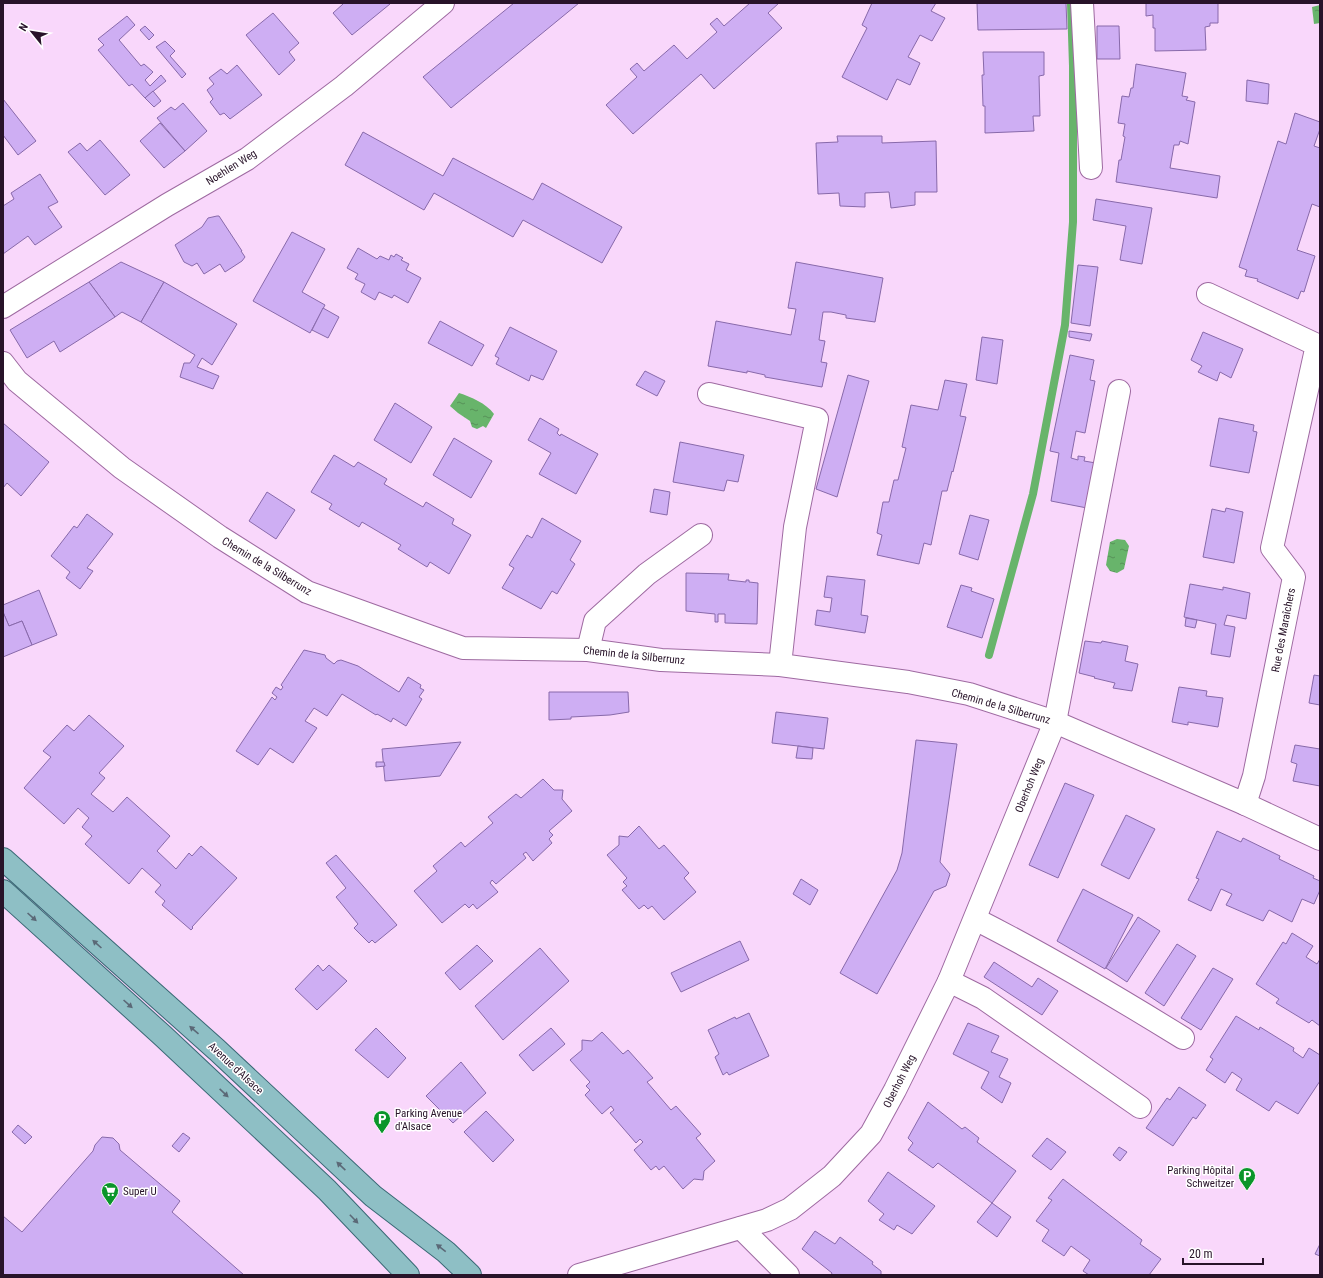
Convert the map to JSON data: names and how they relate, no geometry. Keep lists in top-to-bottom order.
{
  "streets": {
    "main road": ["Avenue d'Alsace"],
    "street": [
      "Noehlen Weg",
      "Chemin de la Silberrunz",
      "Rue des Maraîchers",
      "Oberhoh Weg"
    ]
  },
  "crossings": [
    ["Chemin de la Silberrunz", "Rue des Maraîchers"],
    ["Chemin de la Silberrunz", "Oberhoh Weg"]
  ],
  "places": {
    "parking": ["Parking Avenue d'Alsace", "Parking Hôpital Schweitzer"],
    "supermarket": ["Super U"]
  },
  "scale_bar": "20 m",
  "north": "top left"
}
